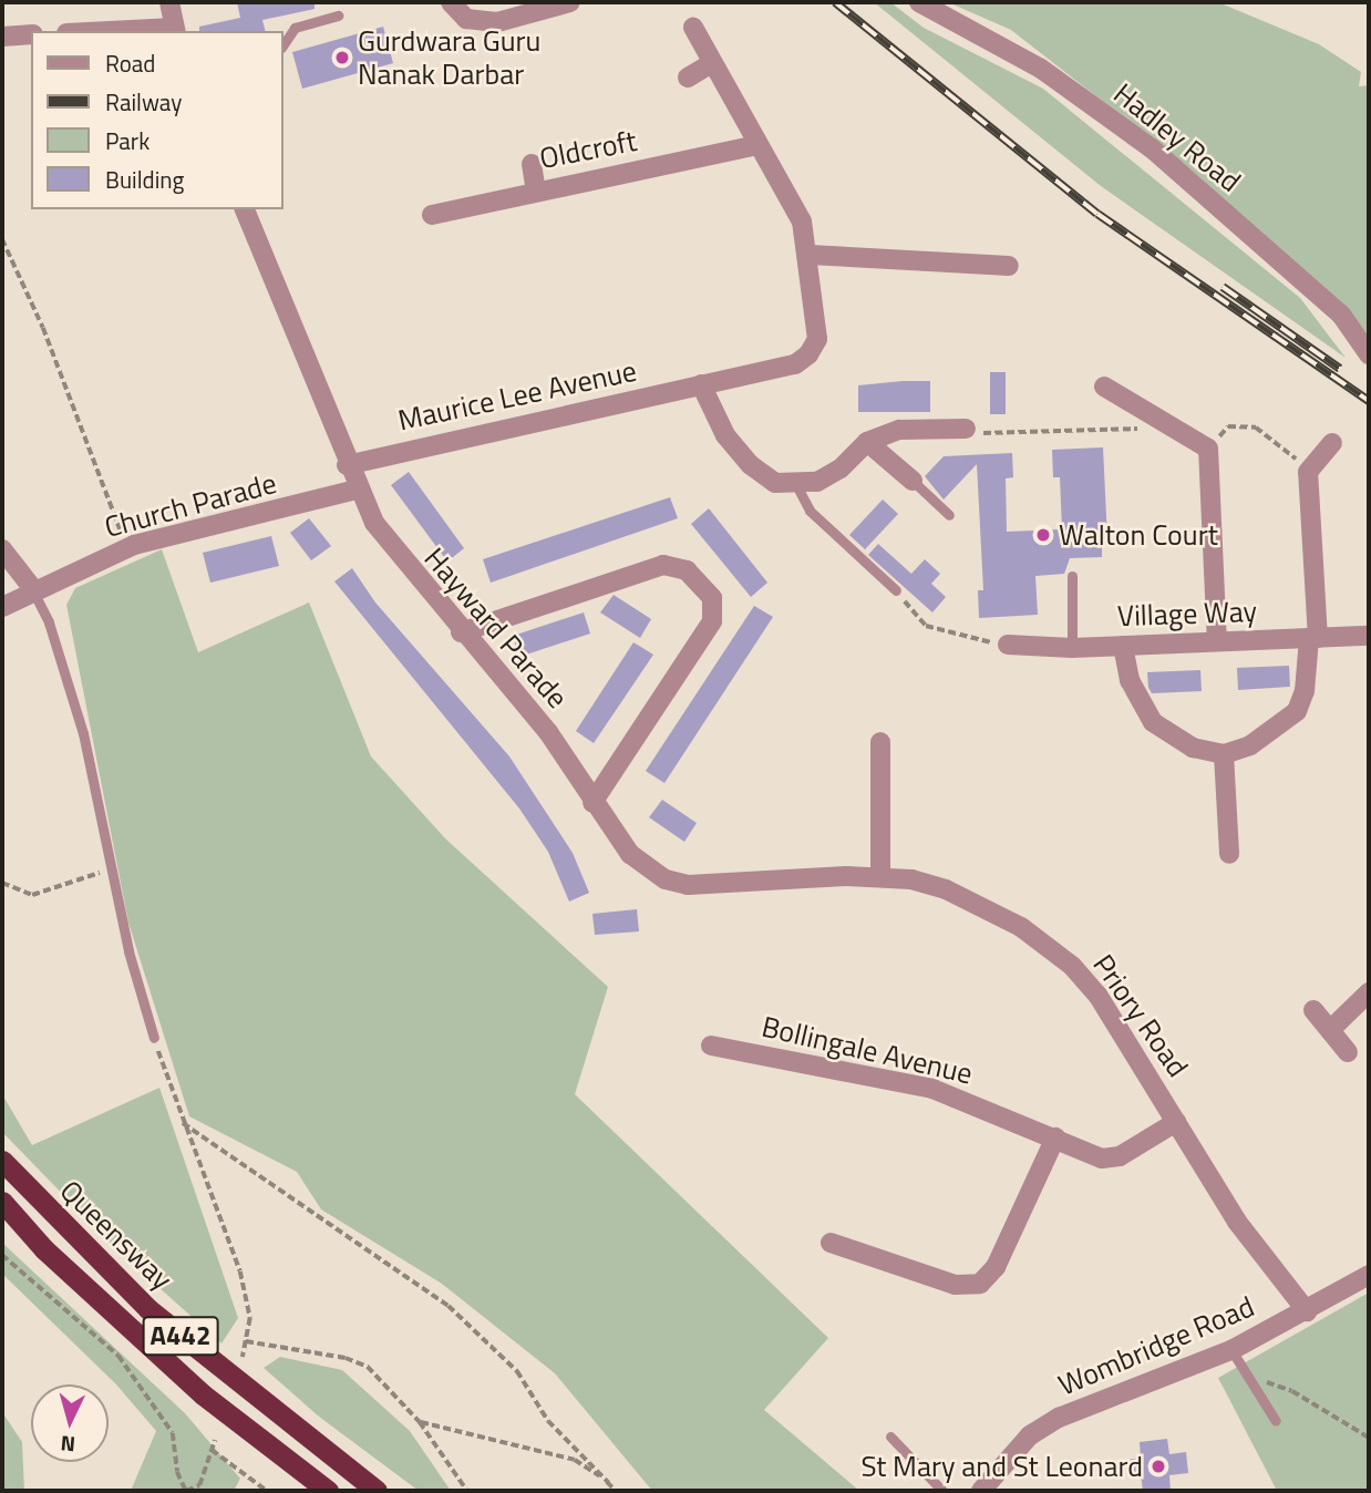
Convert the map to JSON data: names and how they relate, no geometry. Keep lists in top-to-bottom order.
{
  "streets": {
    "highway": ["Queensway", "A442"],
    "street": [
      "Hadley Road",
      "Oldcroft",
      "Maurice Lee Avenue",
      "Church Parade",
      "Village Way",
      "Hayward Parade",
      "Priory Road",
      "Bollingale Avenue",
      "Wombridge Road"
    ]
  },
  "crossings": [
    ["Maurice Lee Avenue", "Hayward Parade"],
    ["Church Parade", "Hayward Parade"],
    ["Hayward Parade", "Priory Road"],
    ["Priory Road", "Bollingale Avenue"],
    ["Priory Road", "Wombridge Road"]
  ],
  "places": ["Gurdwara Guru Nanak Darbar", "Walton Court", "St Mary and St Leonard"],
  "legend": [
    "Road",
    "Railway",
    "Park",
    "Building"
  ],
  "north": "bottom"
}
